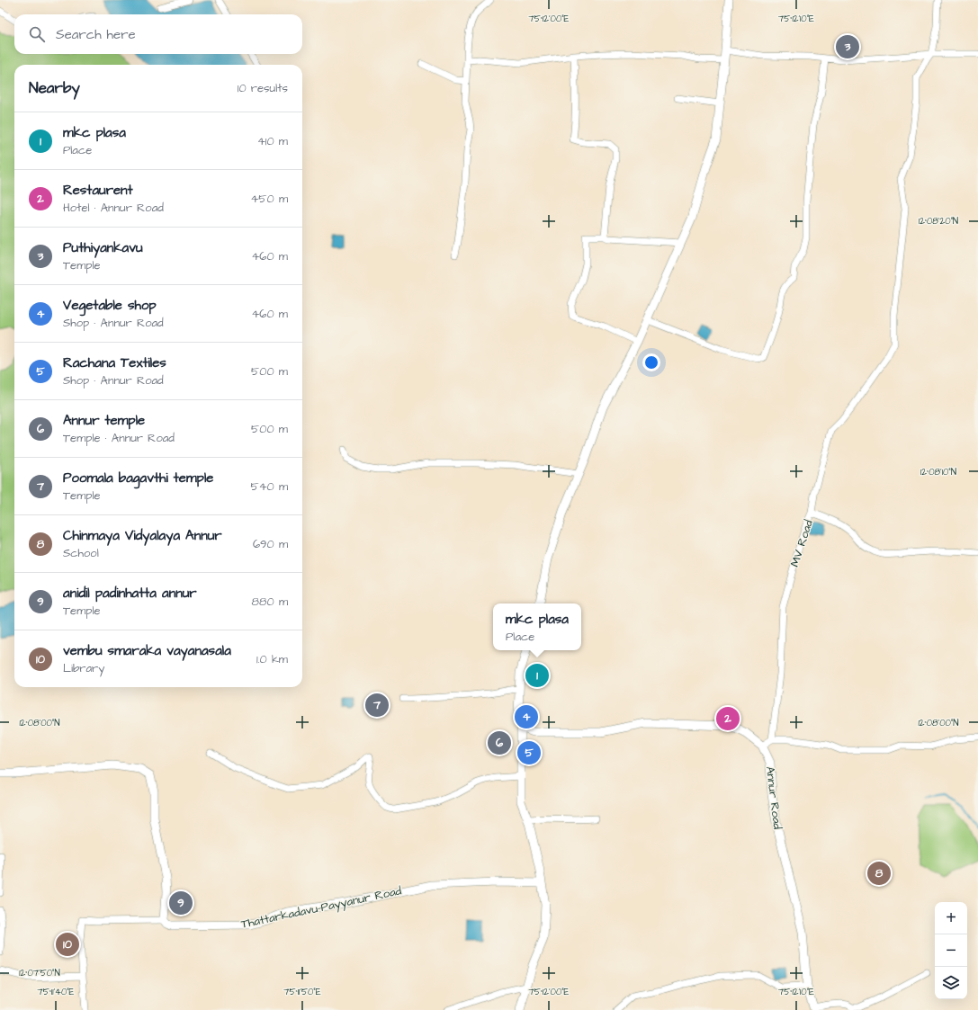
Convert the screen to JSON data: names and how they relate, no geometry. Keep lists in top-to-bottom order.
{
  "streets": {
    "main road": ["Annur Road", "Thattarkadavu-Payyanur Road"],
    "street": ["MV Road"]
  },
  "page": {
    "search": "Search here",
    "pins": [
      "3",
      "1",
      "7",
      "4",
      "2",
      "6",
      "5",
      "8",
      "9",
      "10"
    ],
    "heading": ["Nearby", "10 results"],
    "list": [
      {
        "mark": "1",
        "name": "mkc plasa",
        "note": "Place",
        "value": "410 m"
      },
      {
        "mark": "2",
        "name": "Restaurent",
        "note": "Hotel · Annur Road",
        "value": "450 m"
      },
      {
        "mark": "3",
        "name": "Puthiyankavu",
        "note": "Temple",
        "value": "460 m"
      },
      {
        "mark": "4",
        "name": "Vegetable shop",
        "note": "Shop · Annur Road",
        "value": "460 m"
      },
      {
        "mark": "5",
        "name": "Rachana Textiles",
        "note": "Shop · Annur Road",
        "value": "500 m"
      },
      {
        "mark": "6",
        "name": "Annur temple",
        "note": "Temple · Annur Road",
        "value": "500 m"
      },
      {
        "mark": "7",
        "name": "Poomala bagavthi temple",
        "note": "Temple",
        "value": "540 m"
      },
      {
        "mark": "8",
        "name": "Chinmaya Vidyalaya Annur",
        "note": "School",
        "value": "690 m"
      },
      {
        "mark": "9",
        "name": "anidil padinhatta annur",
        "note": "Temple",
        "value": "880 m"
      },
      {
        "mark": "10",
        "name": "vembu smaraka vayanasala",
        "note": "Library",
        "value": "1.0 km"
      }
    ],
    "popup": ["mkc plasa", "Place"],
    "map_buttons": ["+", "−"]
  },
  "coordinates": [
    "75°12'00\"E",
    "75°12'10\"E",
    "12°08'20\"N",
    "12°08'10\"N",
    "12°08'00\"N",
    "12°07'50\"N",
    "75°11'40\"E",
    "75°11'50\"E"
  ]
}
